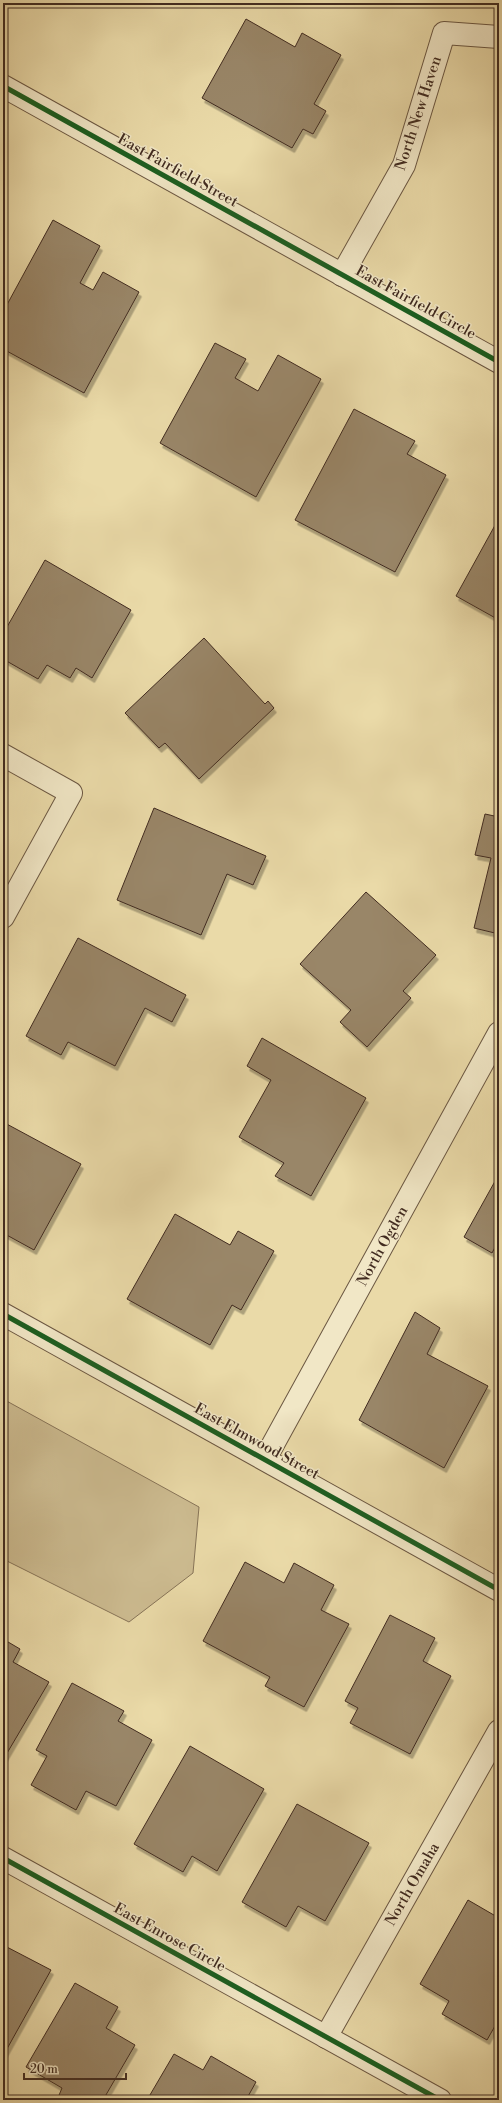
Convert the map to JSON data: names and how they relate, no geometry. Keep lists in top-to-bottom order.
{
  "streets": {
    "street": [
      "North New Haven",
      "East Fairfield Street",
      "East Fairfield Circle",
      "North Ogden",
      "East Elmwood Street",
      "North Omaha",
      "East Enrose Circle"
    ]
  },
  "crossings": [
    ["North New Haven", "East Fairfield Street"],
    ["North New Haven", "East Fairfield Circle"],
    ["East Fairfield Street", "East Fairfield Circle"],
    ["North Ogden", "East Elmwood Street"],
    ["North Omaha", "East Enrose Circle"]
  ],
  "scale_bar": "20 m"
}
